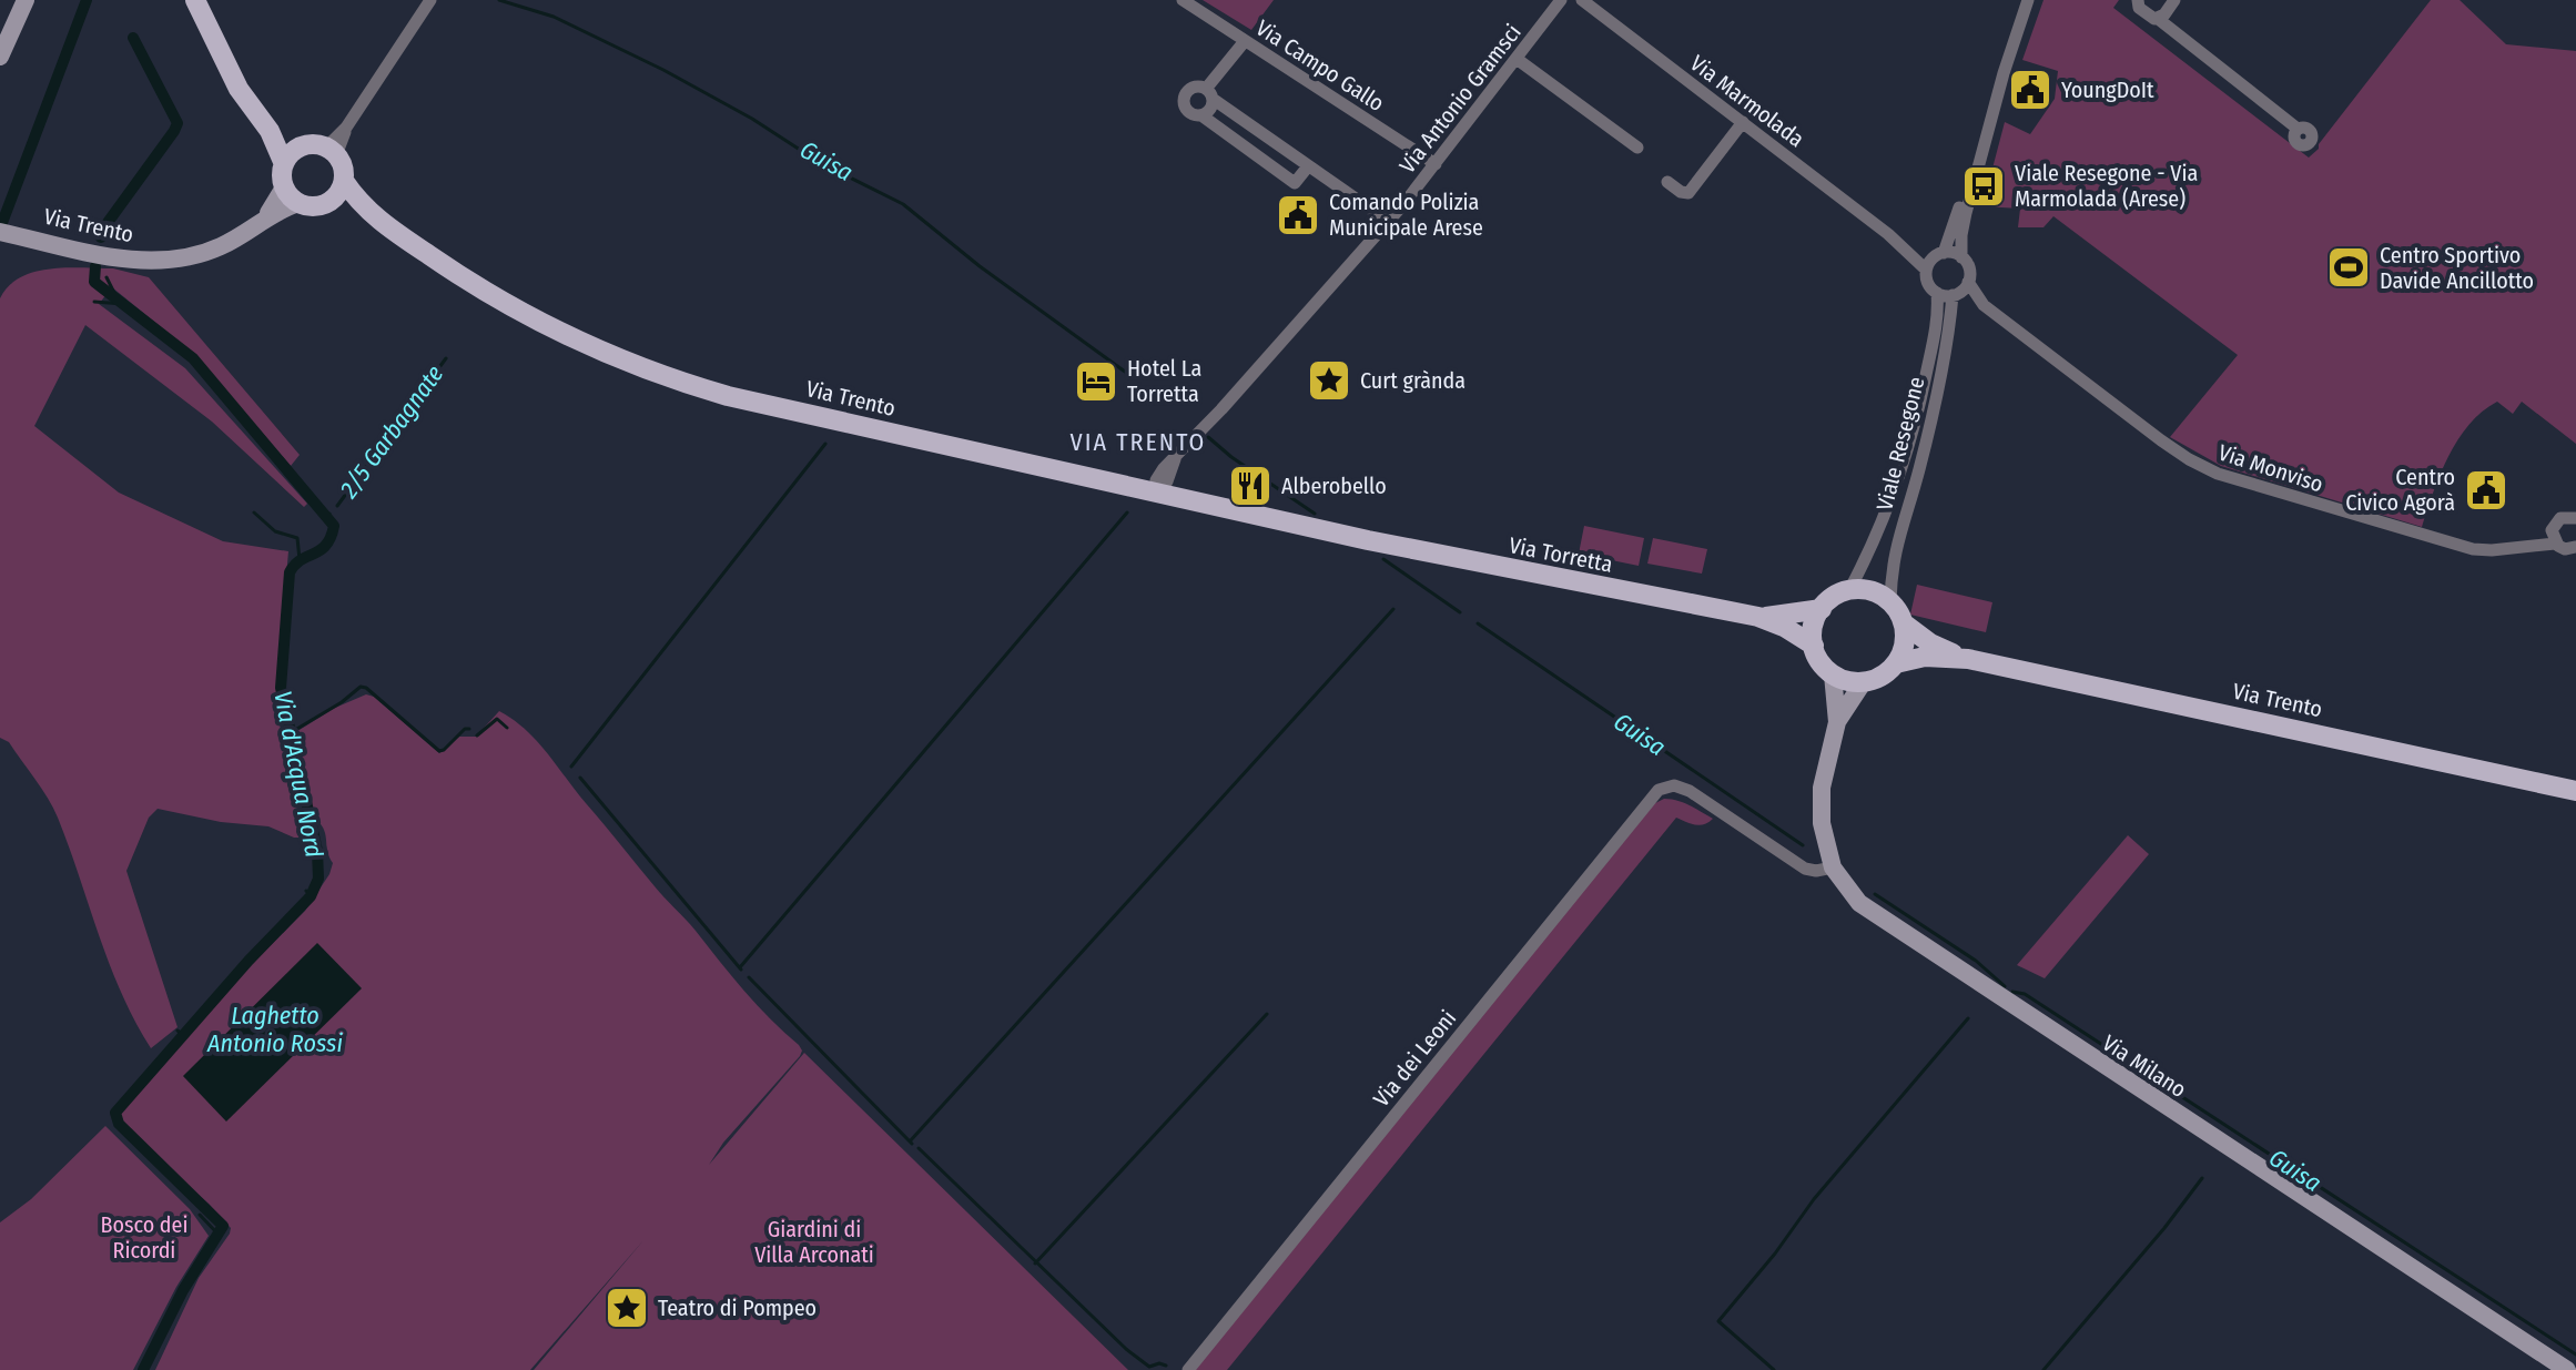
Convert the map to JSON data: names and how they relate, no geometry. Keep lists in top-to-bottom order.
{
  "streets": {
    "main road": ["Via Trento", "Via Torretta"],
    "street": [
      "Via Campo Gallo",
      "Via Antonio Gramsci",
      "Via Marmolada",
      "Viale Resegone",
      "Via Monviso",
      "Via dei Leoni",
      "Via Milano"
    ]
  },
  "crossings": [
    ["Via Campo Gallo", "Via Antonio Gramsci"],
    ["Via Antonio Gramsci", "Via Trento"],
    ["Via Marmolada", "Viale Resegone"],
    ["Via Marmolada", "Via Monviso"],
    ["Via Trento", "Via Torretta"],
    ["Viale Resegone", "Via Monviso"],
    ["Viale Resegone", "Via Torretta"],
    ["Via dei Leoni", "Via Milano"]
  ],
  "districts": ["VIA TRENTO"],
  "water": [
    "Guisa",
    "2/5 Garbagnate",
    "Via d'Acqua Nord",
    "Laghetto Antonio Rossi"
  ],
  "parks": ["Bosco dei Ricordi", "Giardini di Villa Arconati"],
  "places": {
    "public building": ["YoungDoIt", "Comando Polizia Municipale Arese", "Centro Civico Agorà"],
    "bus stop": ["Viale Resegone - Via Marmolada (Arese)"],
    "sports": ["Centro Sportivo Davide Ancillotto"],
    "place": ["Curt grànda", "Teatro di Pompeo"],
    "hotel": ["Hotel La Torretta"],
    "restaurant": ["Alberobello"]
  }
}
